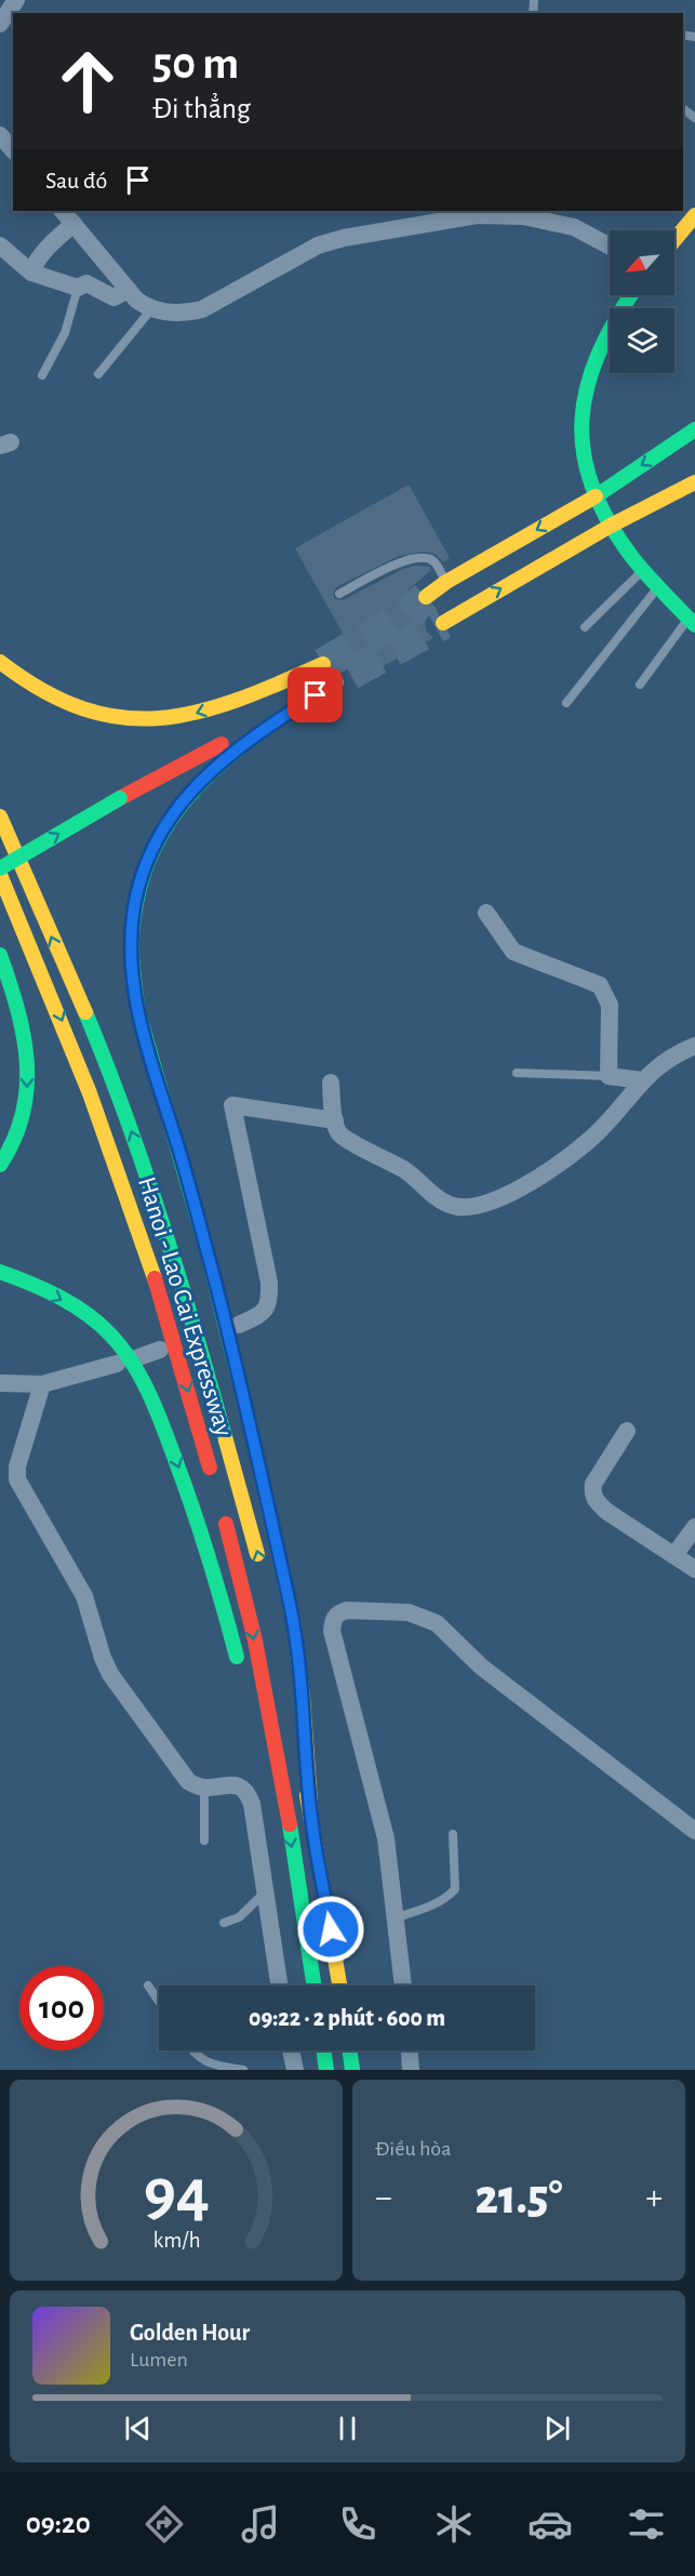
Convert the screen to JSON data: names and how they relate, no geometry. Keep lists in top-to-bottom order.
{
  "streets": {
    "main road": ["Hanoi - Lao Cai Expressway"]
  },
  "north": "bottom left",
  "page": {
    "turn": ["50 m", "Đi thẳng"],
    "then": "Sau đó",
    "limit": "100",
    "trip": "09:22 · 2 phút · 600 m",
    "tile": "Điều hòa",
    "heat": ["−", "21.5°", "+"],
    "song": ["Golden Hour", "Lumen"],
    "tabs": "09:20",
    "gauge": ["94", "km/h"]
  }
}
